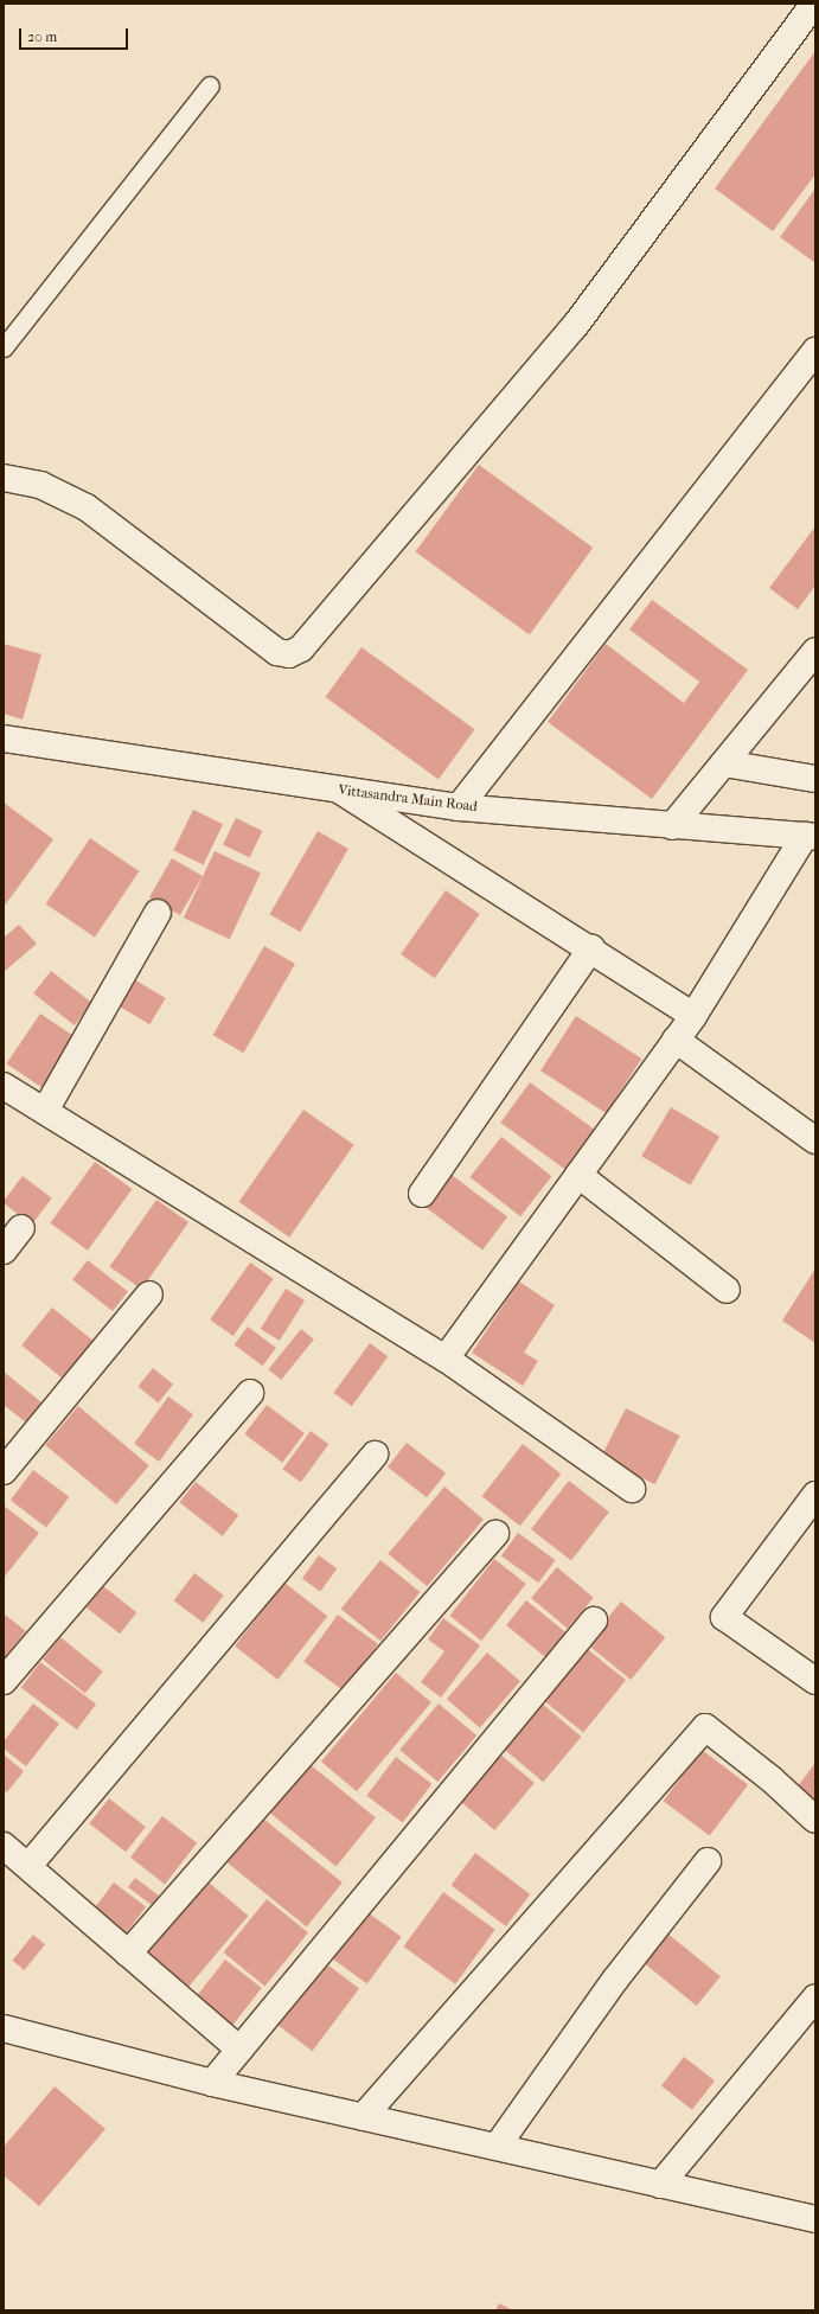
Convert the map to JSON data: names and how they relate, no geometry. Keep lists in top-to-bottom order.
{
  "streets": {
    "street": ["Vittasandra Main Road"]
  },
  "scale_bar": "20 m"
}
